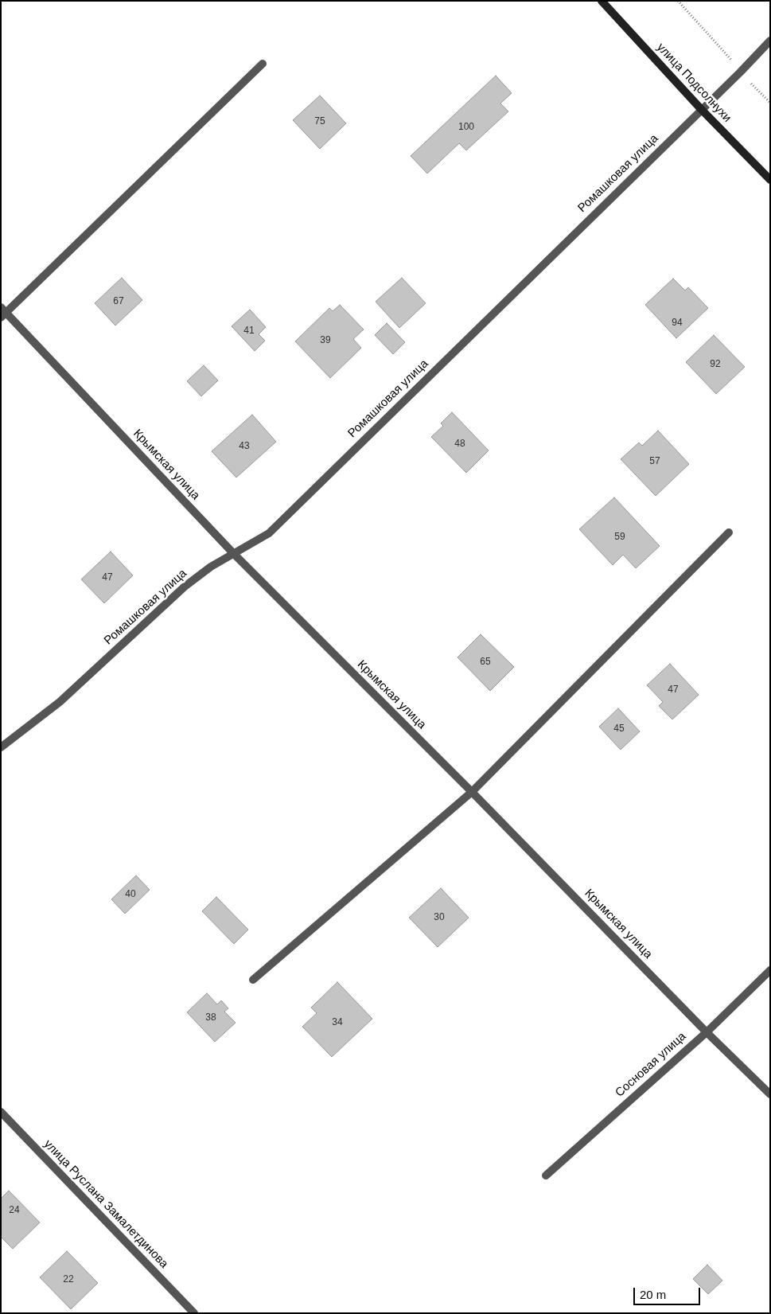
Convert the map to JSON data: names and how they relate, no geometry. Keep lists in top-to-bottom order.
{
  "streets": {
    "street": [
      "улица Подсолнухи",
      "Ромашковая улица",
      "Крымская улица",
      "Сосновая улица",
      "улица Руслана Замалетдинова"
    ]
  },
  "crossings": [
    ["улица Подсолнухи", "Ромашковая улица"],
    ["Ромашковая улица", "Крымская улица"],
    ["Крымская улица", "Сосновая улица"]
  ],
  "house_numbers": [
    "75",
    "100",
    "67",
    "94",
    "41",
    "39",
    "92",
    "48",
    "43",
    "57",
    "59",
    "47",
    "65",
    "47",
    "45",
    "40",
    "30",
    "38",
    "34",
    "24",
    "22"
  ],
  "scale_bar": "20 m"
}
